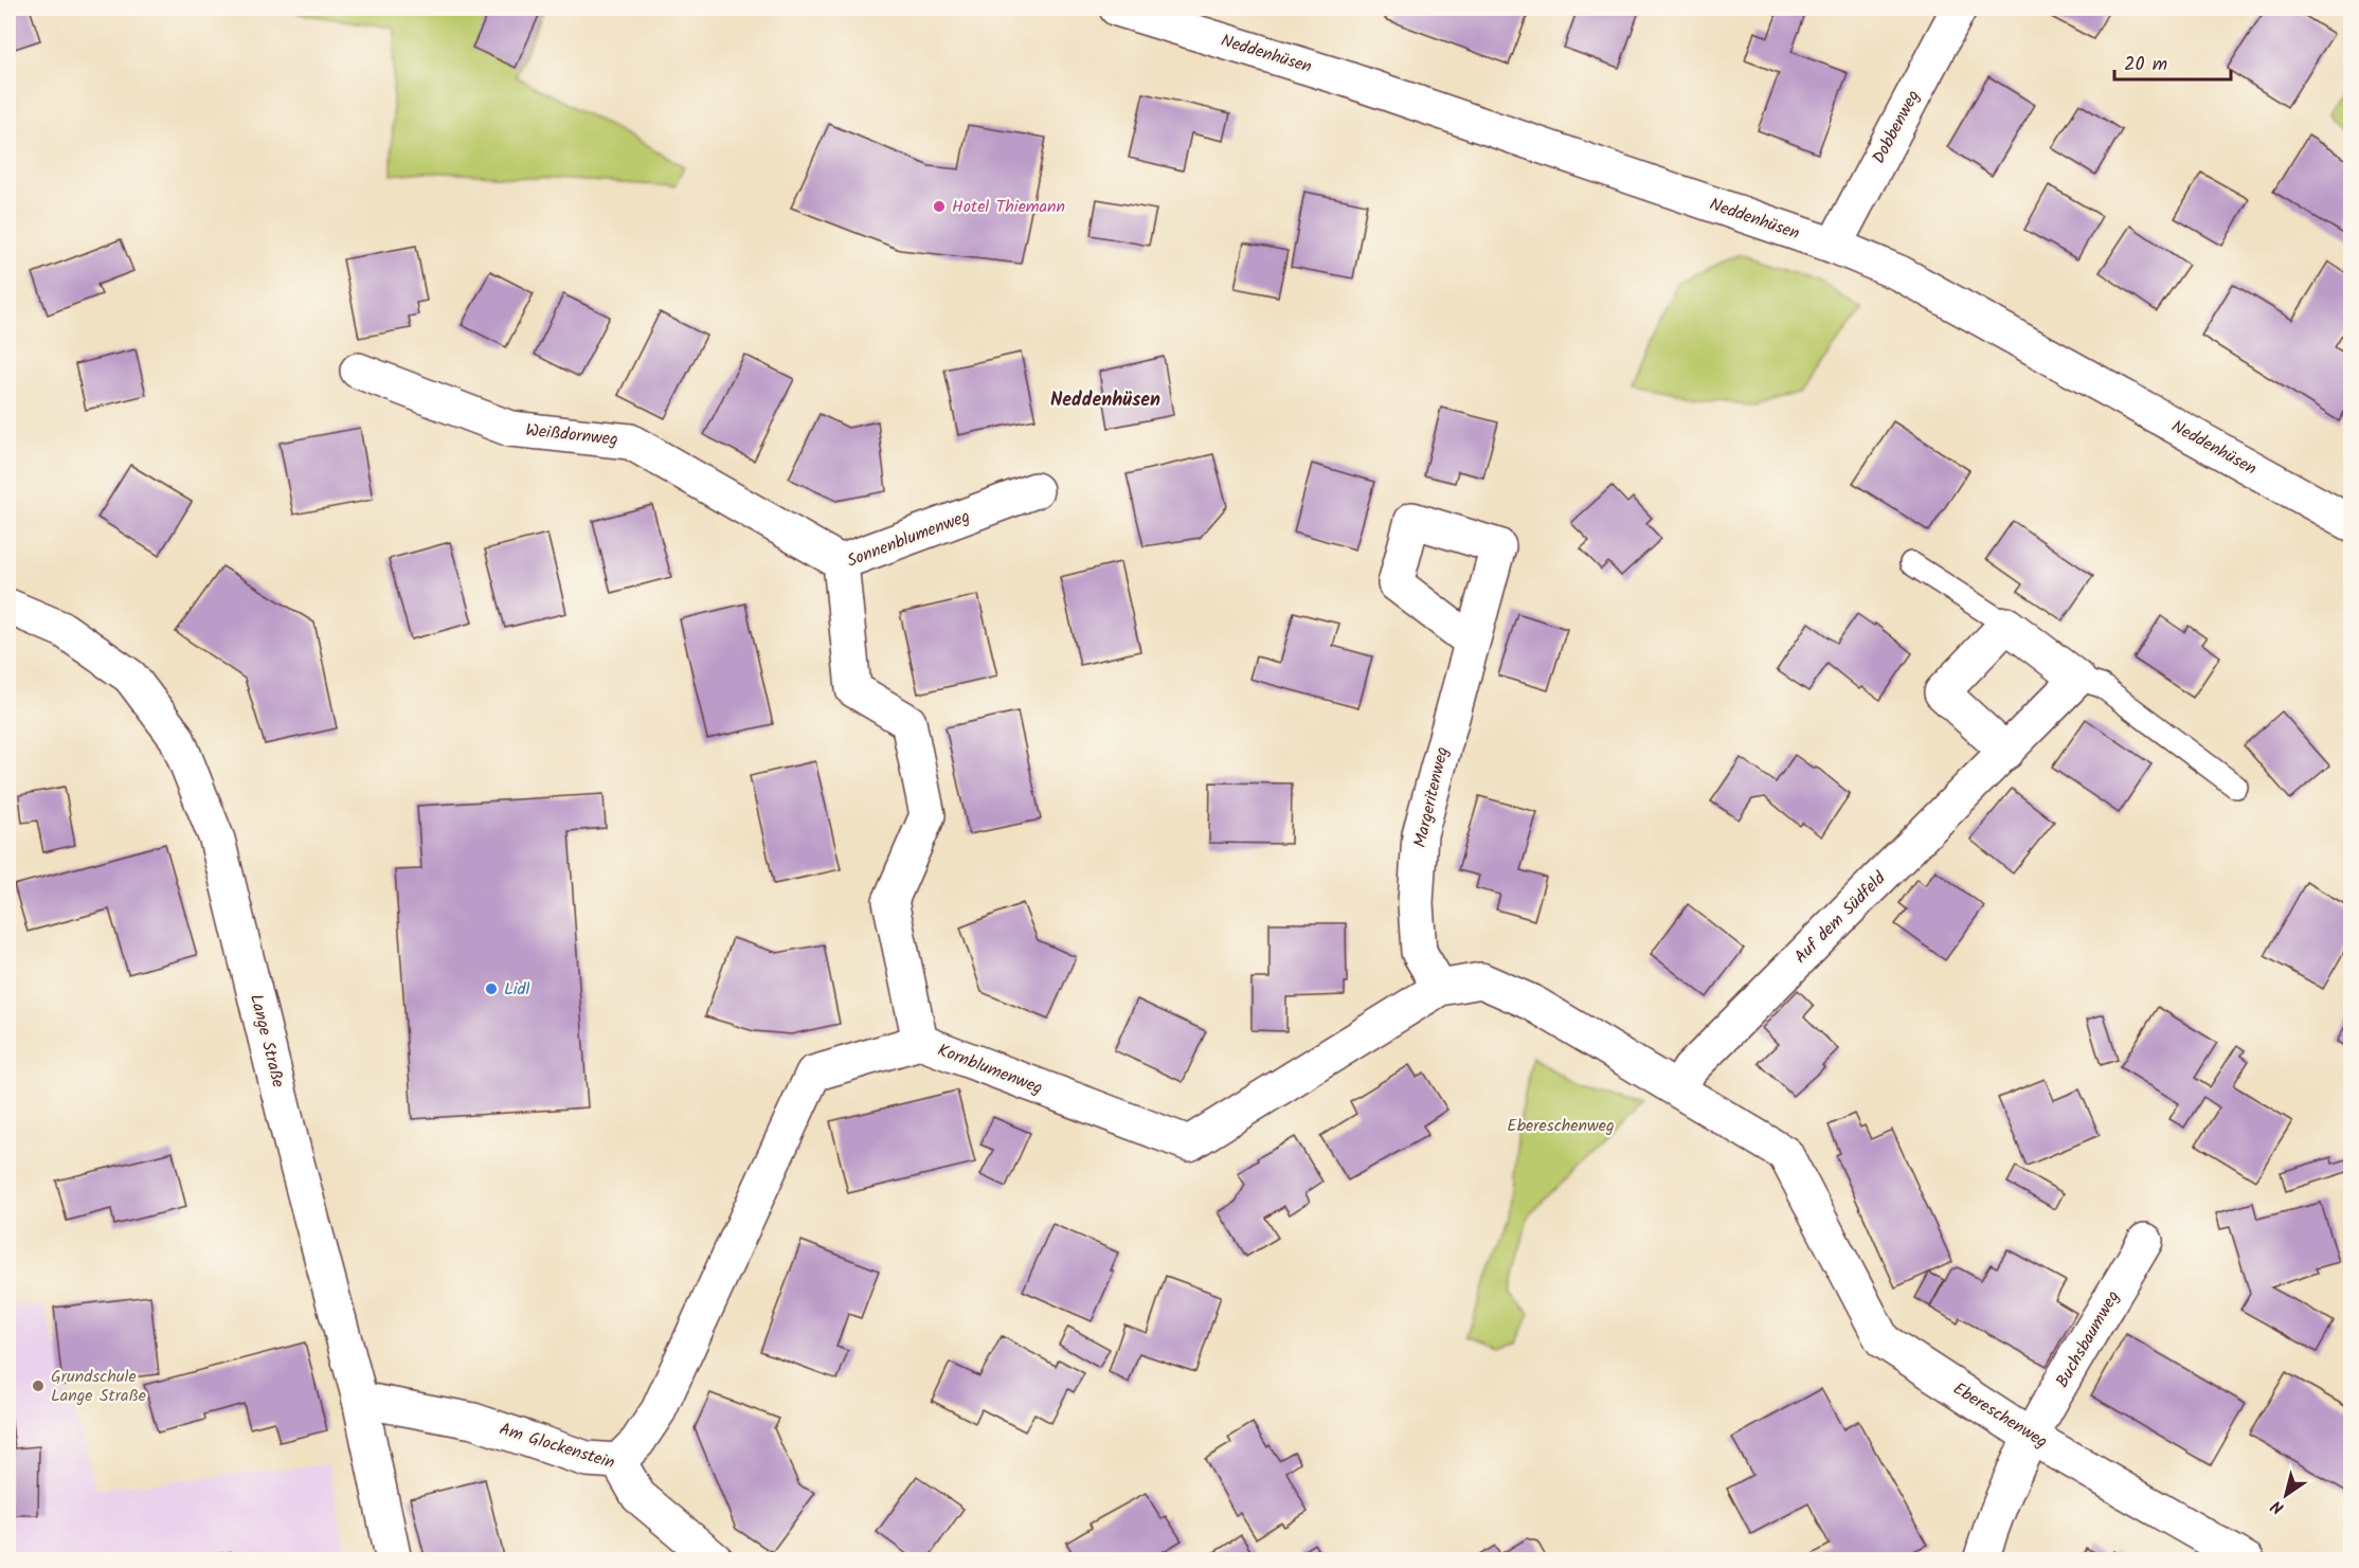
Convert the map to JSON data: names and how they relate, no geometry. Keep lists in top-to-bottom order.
{
  "streets": {
    "street": [
      "Neddenhüsen",
      "Dobbenweg",
      "Weißdornweg",
      "Sonnenblumenweg",
      "Margeritenweg",
      "Auf dem Südfeld",
      "Lange Straße",
      "Kornblumenweg",
      "Buchsbaumweg",
      "Ebereschenweg",
      "Am Glockenstein"
    ]
  },
  "crossings": [
    ["Neddenhüsen", "Dobbenweg"],
    ["Weißdornweg", "Sonnenblumenweg"],
    ["Sonnenblumenweg", "Kornblumenweg"],
    ["Margeritenweg", "Kornblumenweg"],
    ["Margeritenweg", "Ebereschenweg"],
    ["Auf dem Südfeld", "Ebereschenweg"],
    ["Lange Straße", "Am Glockenstein"],
    ["Kornblumenweg", "Ebereschenweg"],
    ["Kornblumenweg", "Am Glockenstein"],
    ["Buchsbaumweg", "Ebereschenweg"]
  ],
  "districts": ["Neddenhüsen"],
  "parks": ["Ebereschenweg"],
  "places": ["Hotel Thiemann", "Lidl", "Grundschule Lange Straße"],
  "scale_bar": "20 m",
  "north": "bottom left"
}
